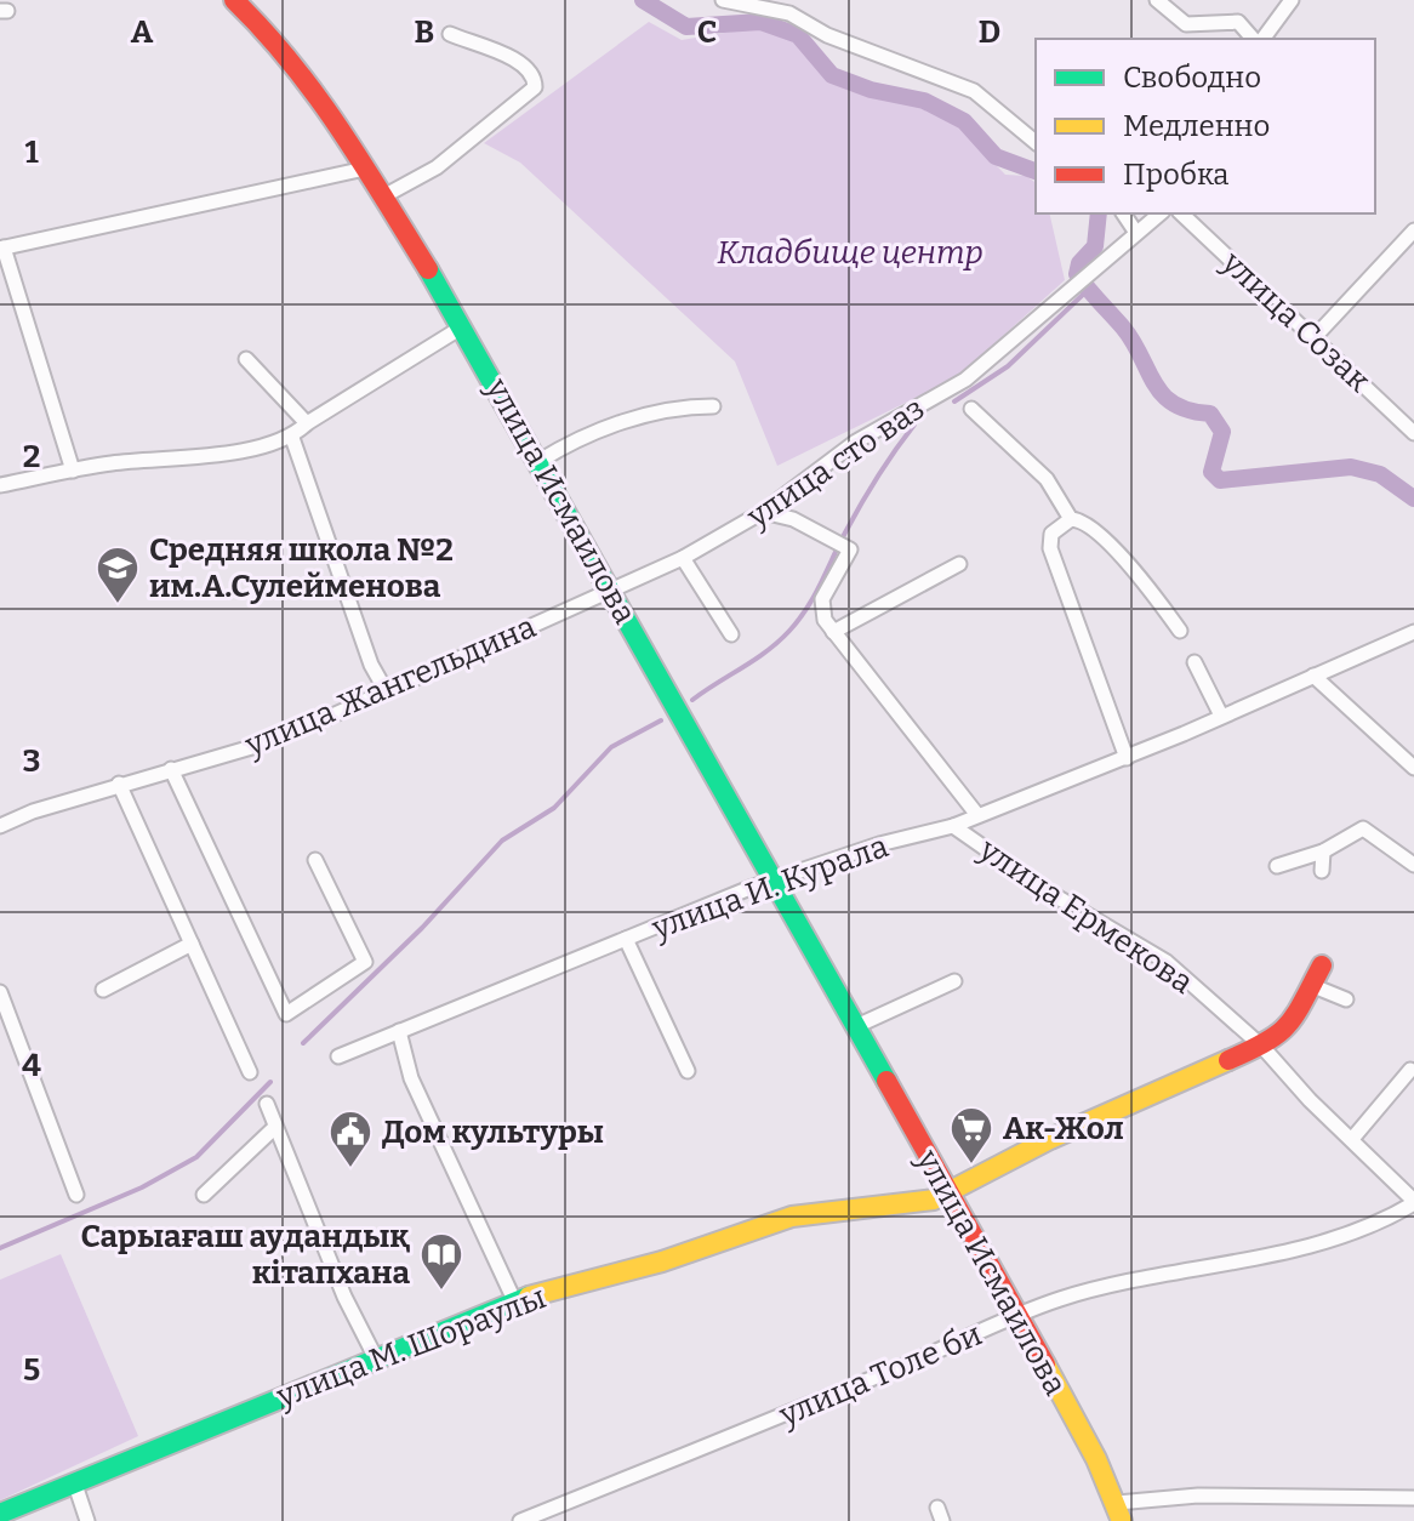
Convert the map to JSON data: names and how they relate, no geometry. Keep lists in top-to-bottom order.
{
  "streets": {
    "main road": ["улица Исмаилова", "улица М. Шораулы"],
    "street": [
      "улица Созак",
      "улица сто ваз",
      "улица Жангельдина",
      "улица И. Курала",
      "улица Ермекова",
      "улица Толе би"
    ]
  },
  "crossings": [
    ["улица сто ваз", "улица Исмаилова"],
    ["улица сто ваз", "улица Жангельдина"],
    ["улица Исмаилова", "улица Жангельдина"],
    ["улица Исмаилова", "улица И. Курала"],
    ["улица Исмаилова", "улица М. Шораулы"],
    ["улица Исмаилова", "улица Толе би"],
    ["улица И. Курала", "улица Ермекова"],
    ["улица Ермекова", "улица Толе би"]
  ],
  "parks": ["Кладбище центр"],
  "places": {
    "school or university": ["Средняя школа №2 им.А.Сулейменова"],
    "supermarket": ["Ак-Жол"],
    "public building": ["Дом культуры"],
    "library": ["Сарыағаш аудандық кітапхана"]
  },
  "legend": ["Свободно", "Медленно", "Пробка"],
  "grid": {
    "columns": [
      "A",
      "B",
      "C",
      "D"
    ],
    "rows": [
      "1",
      "2",
      "3",
      "4",
      "5"
    ]
  }
}
